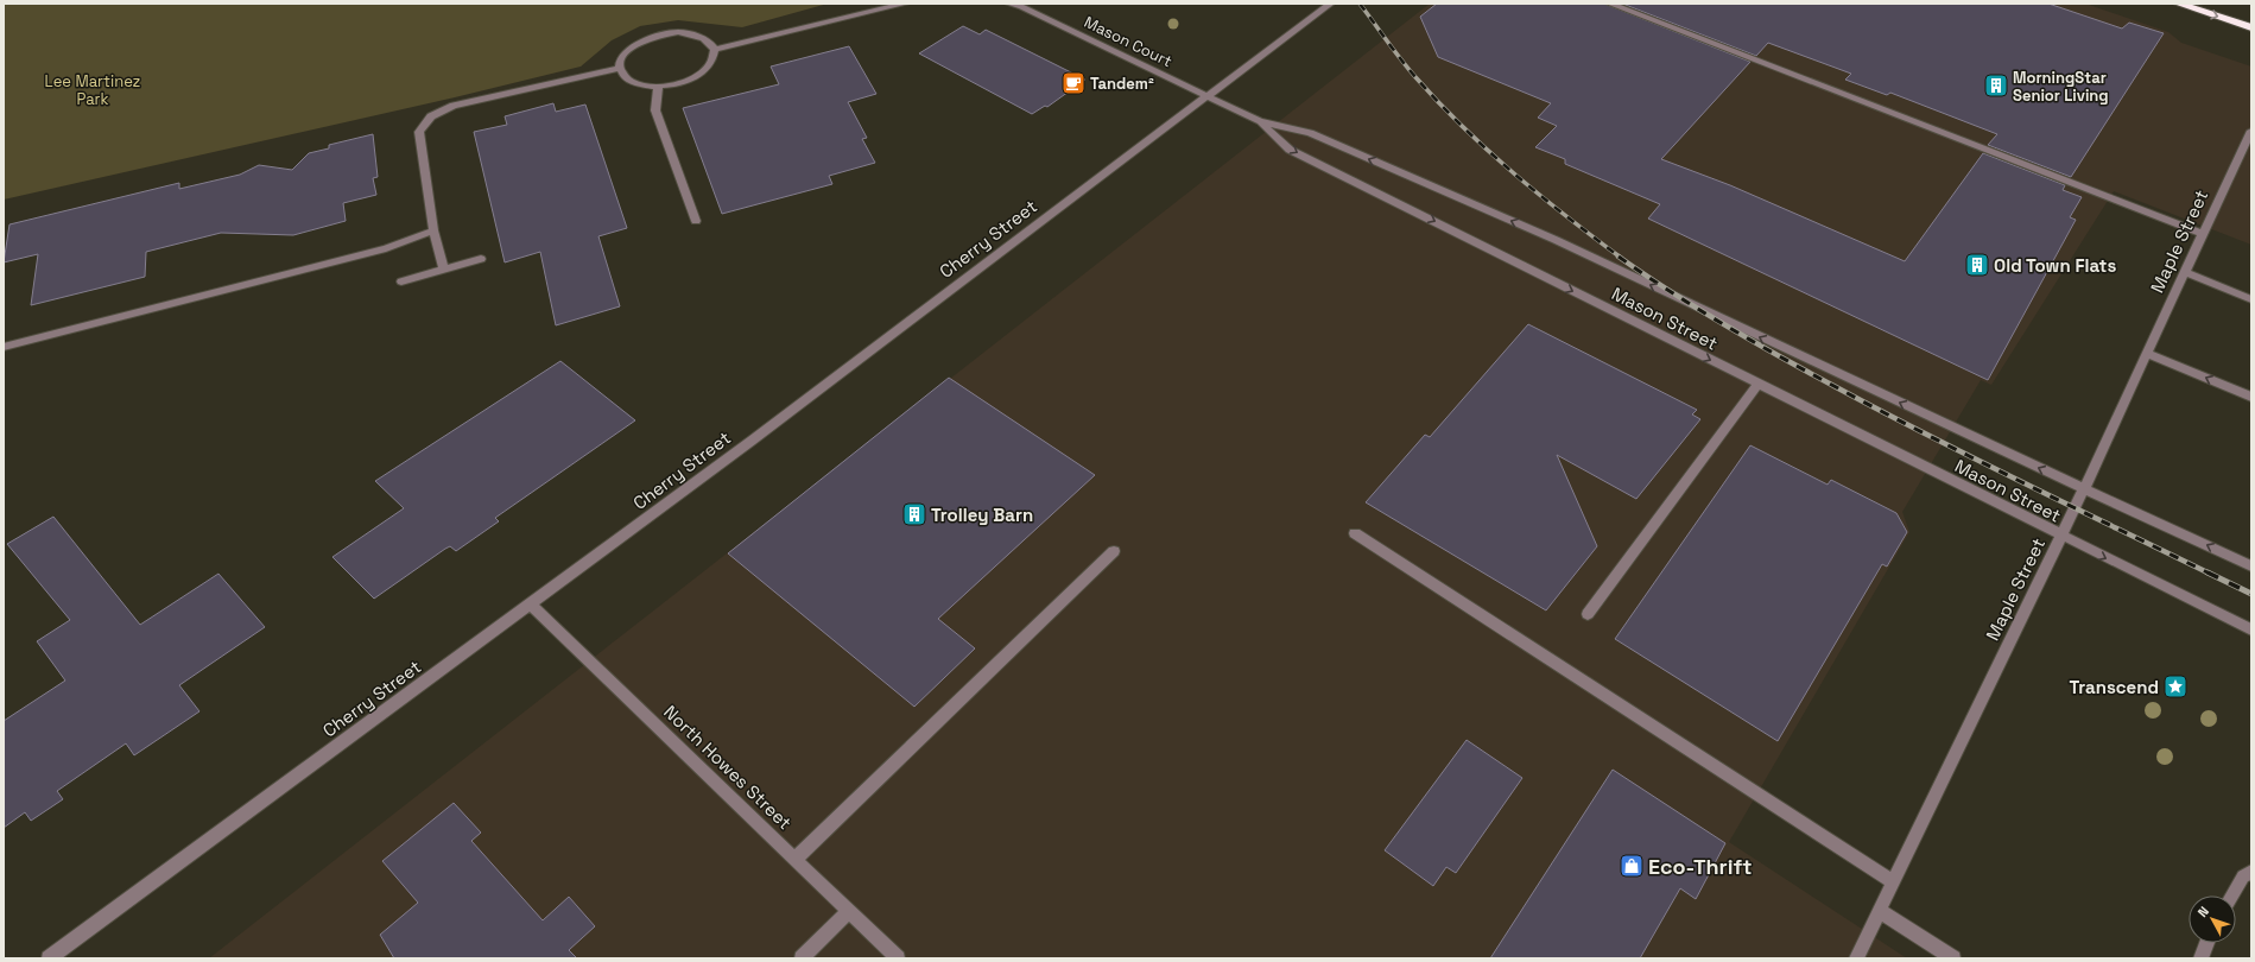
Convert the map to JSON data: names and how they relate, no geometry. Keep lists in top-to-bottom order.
{
  "streets": {
    "street": [
      "Mason Court",
      "Cherry Street",
      "Maple Street",
      "Mason Street",
      "North Howes Street"
    ]
  },
  "crossings": [
    ["Mason Court", "Cherry Street"],
    ["Mason Court", "Mason Street"],
    ["Cherry Street", "Mason Street"],
    ["Cherry Street", "North Howes Street"],
    ["Maple Street", "Mason Street"]
  ],
  "parks": ["Lee Martinez Park"],
  "places": {
    "cafe": ["Tandem²"],
    "building": ["MorningStar Senior Living", "Old Town Flats", "Trolley Barn"],
    "place": ["Transcend"],
    "shop": ["Eco-Thrift"]
  },
  "north": "top left"
}
